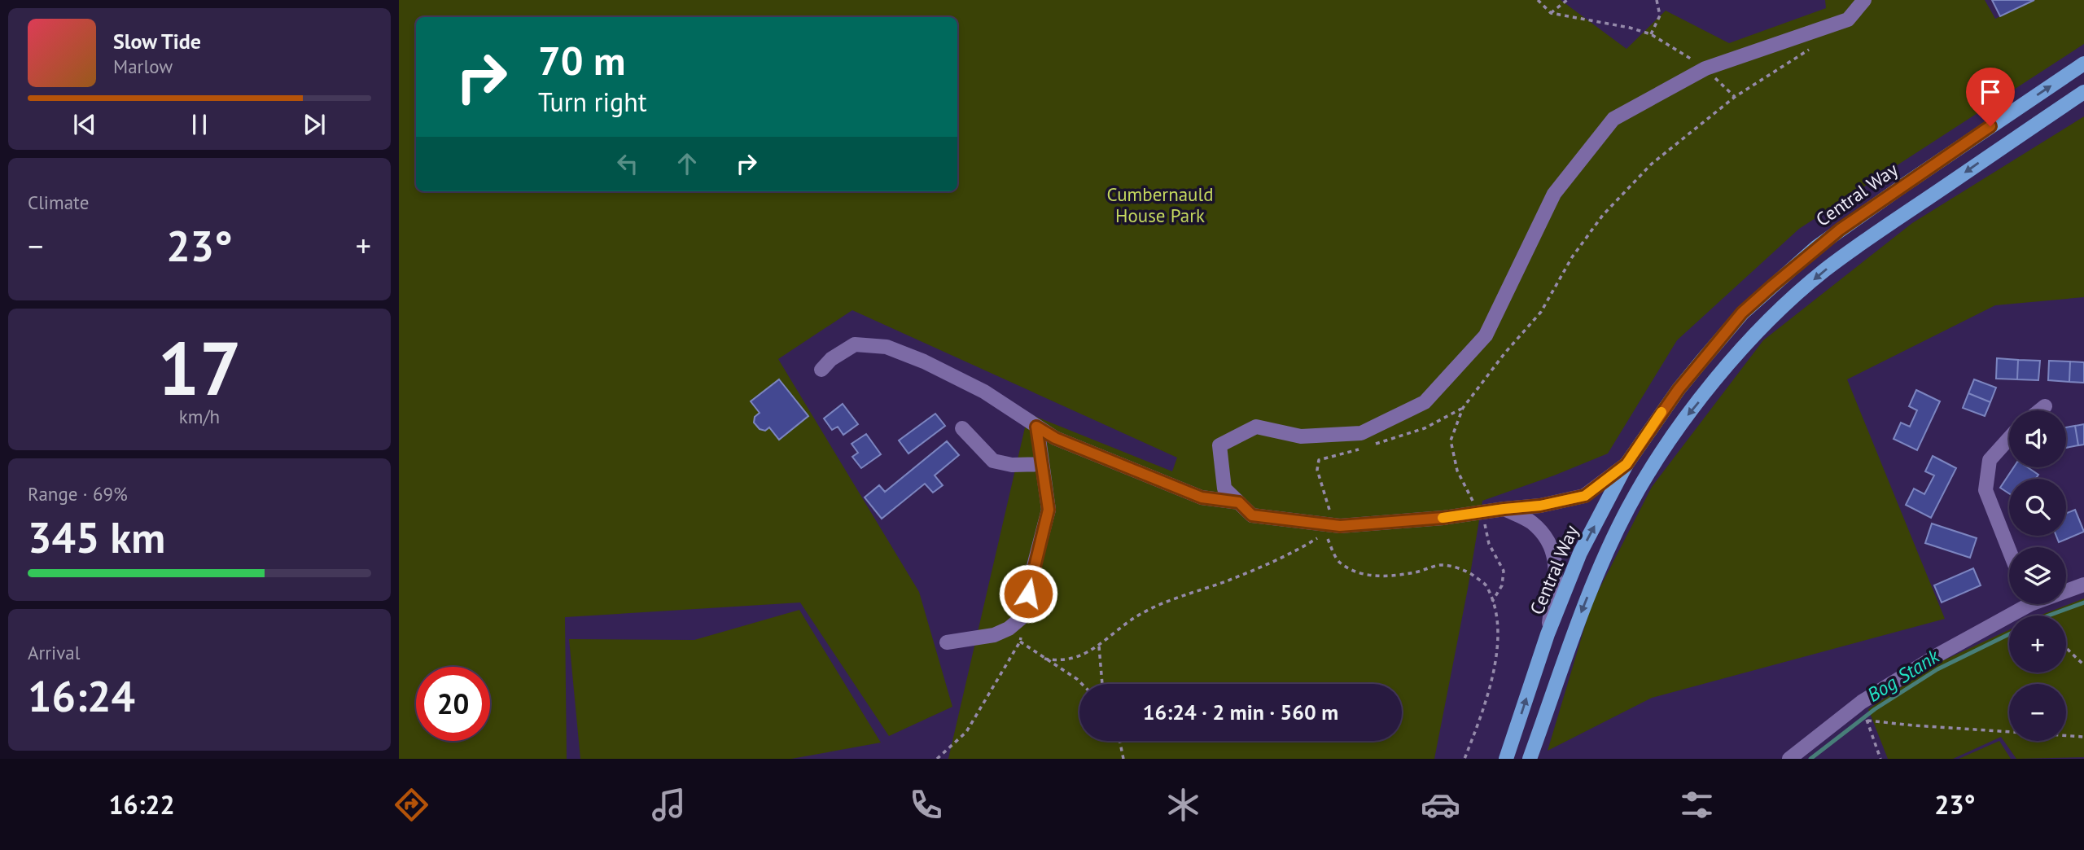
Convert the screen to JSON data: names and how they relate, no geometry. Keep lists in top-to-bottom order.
{
  "streets": {
    "main road": ["Central Way"]
  },
  "water": ["Bog Stank"],
  "parks": ["Cumbernauld House Park"],
  "page": {
    "turn": ["70 m", "Turn right"],
    "song": ["Slow Tide", "Marlow"],
    "tile": [
      "Climate",
      ["17", "km/h"],
      ["Range · 69%", "345 km"],
      ["Arrival", "16:24"]
    ],
    "heat": ["−", "23°", "+"],
    "map_buttons": ["+", "−"],
    "limit": "20",
    "trip": "16:24 · 2 min · 560 m",
    "tabs": ["16:22", "23°"]
  }
}
